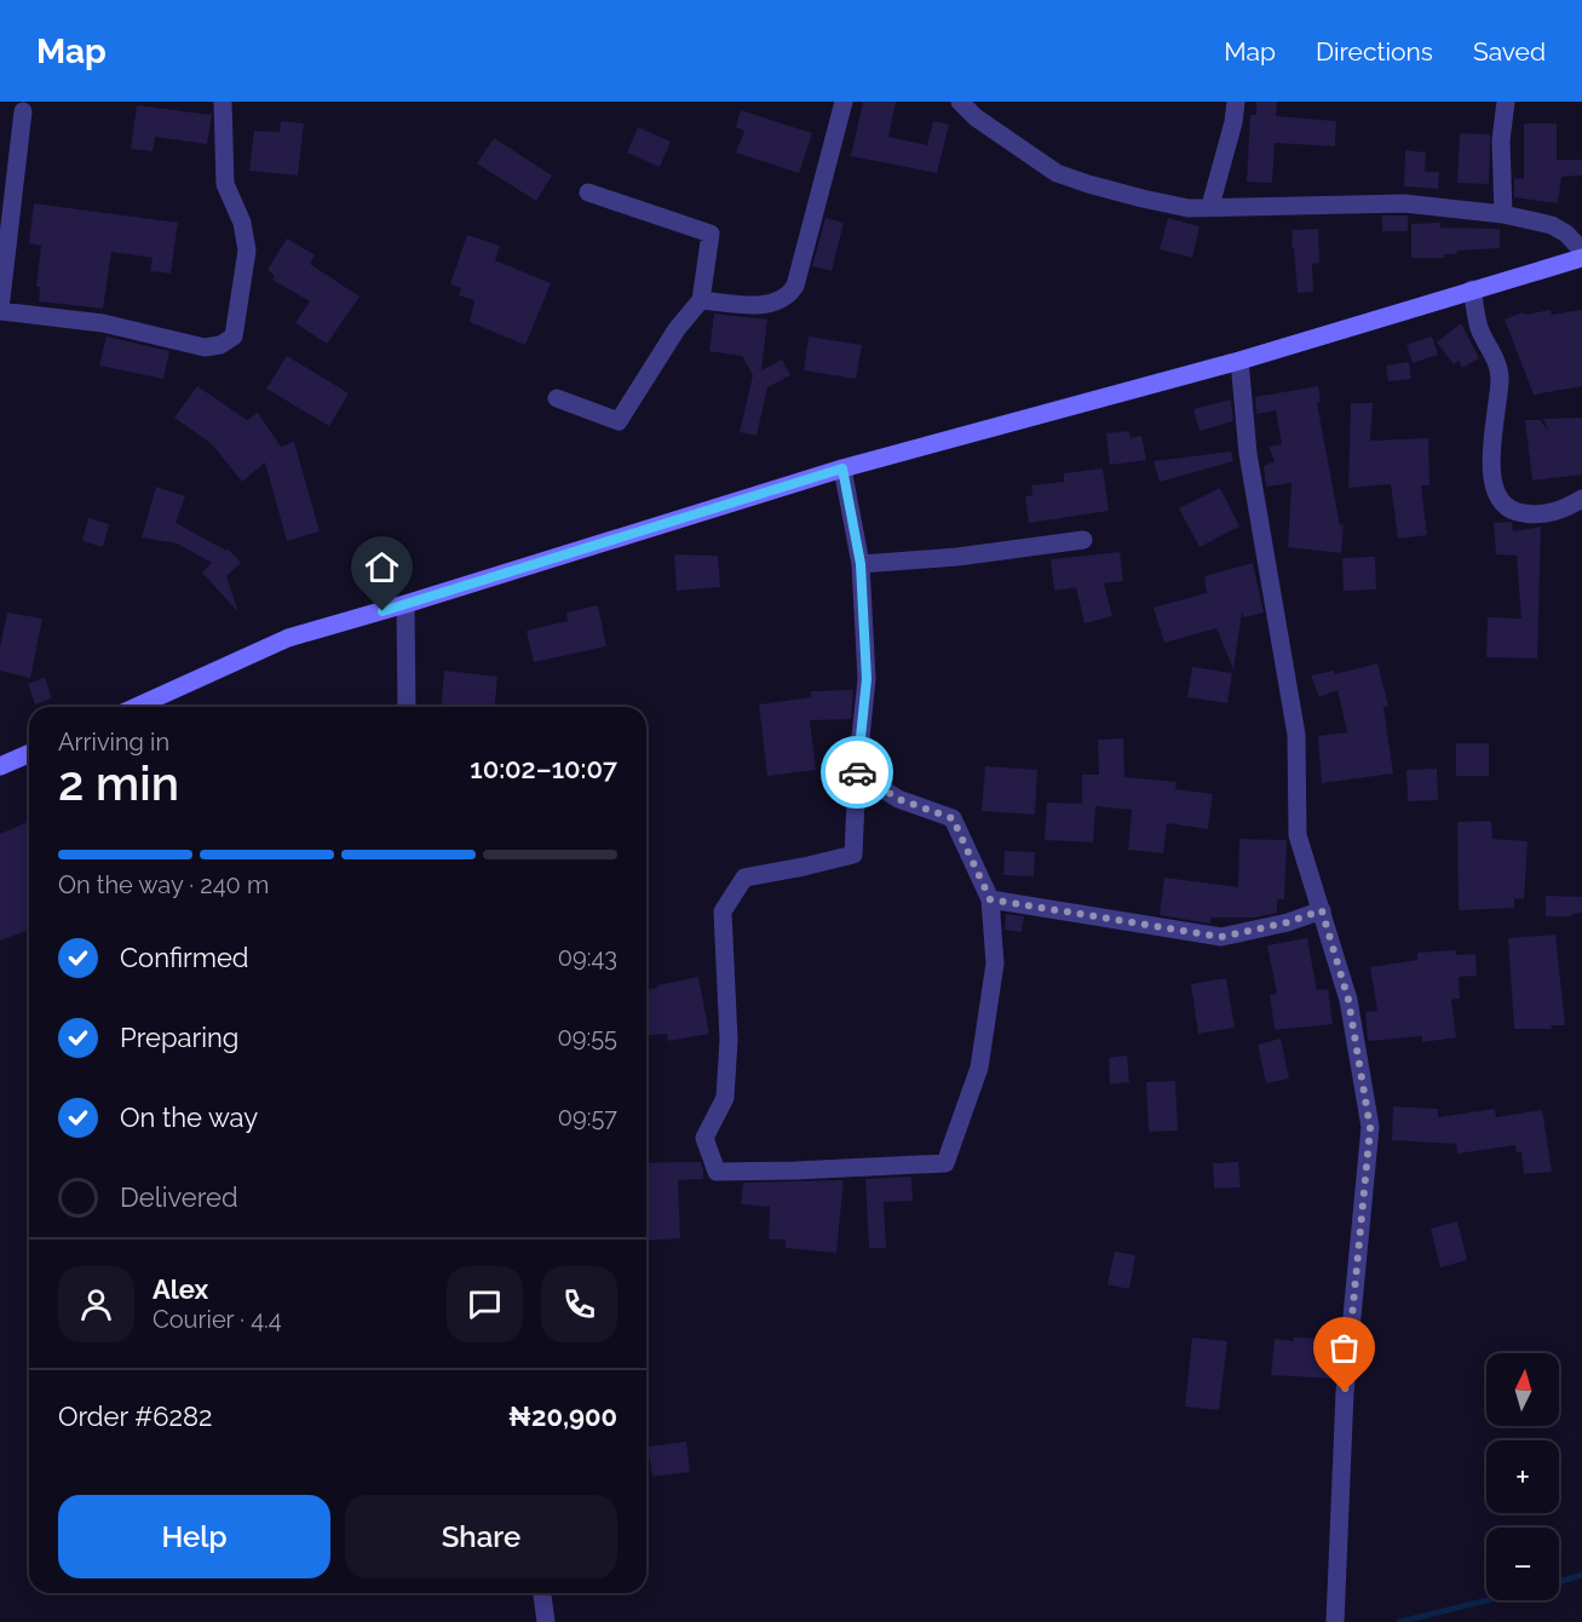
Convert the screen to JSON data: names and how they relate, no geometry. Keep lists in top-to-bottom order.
{
  "north": "top",
  "page": {
    "header": "Map",
    "nav": ["Map", "Directions", "Saved"],
    "heading": ["2 min", "Arriving in", "10:02–10:07"],
    "panel": [
      "Alex",
      "Courier · 4.4",
      "Order #6282",
      "₦20,900"
    ],
    "bar": "On the way · 240 m",
    "list": [
      ["Confirmed", "09:43"],
      ["Preparing", "09:55"],
      ["On the way", "09:57"],
      "Delivered"
    ],
    "map_buttons": ["+", "−"],
    "buttons": ["Help", "Share"]
  }
}
